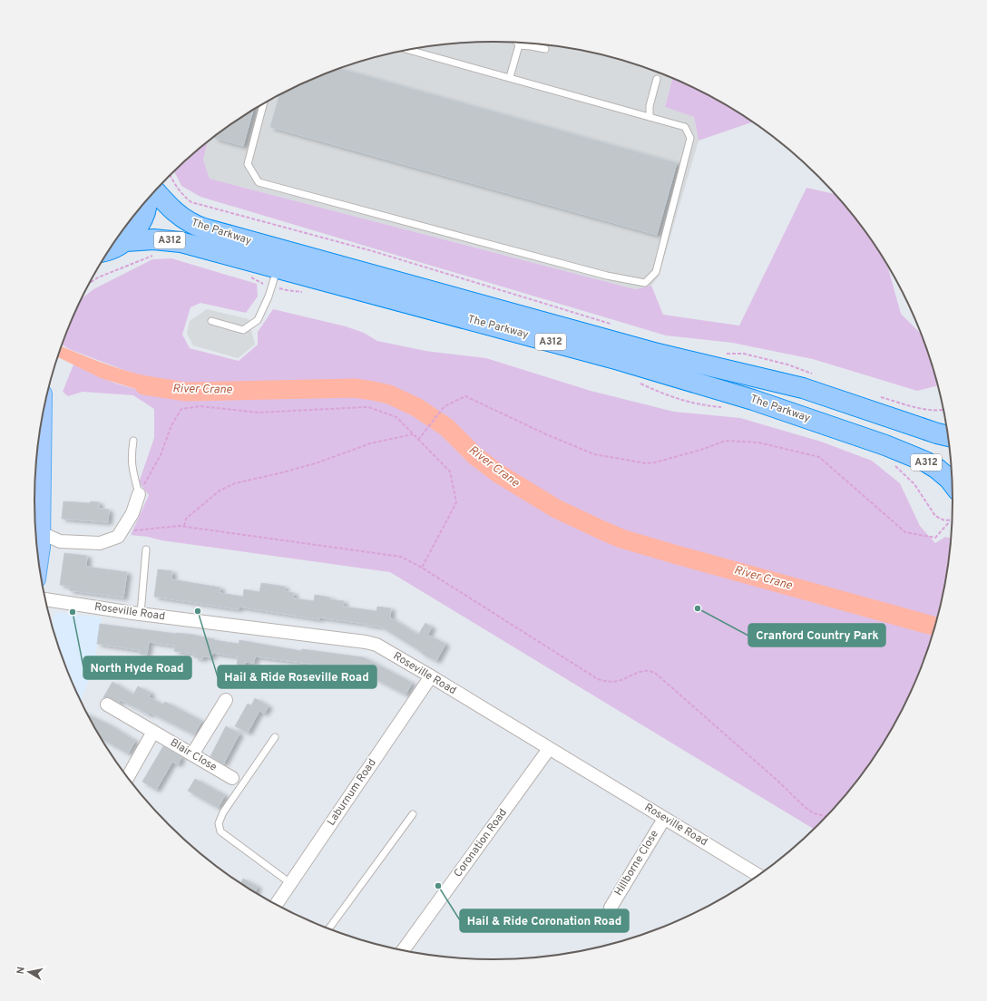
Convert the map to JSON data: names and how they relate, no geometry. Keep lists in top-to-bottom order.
{
  "streets": {
    "highway": ["The Parkway", "A312"],
    "street": [
      "Roseville Road",
      "Blair Close",
      "Laburnum Road",
      "Coronation Road",
      "Hillborne Close"
    ]
  },
  "crossings": [
    ["Roseville Road", "Laburnum Road"],
    ["Roseville Road", "Coronation Road"],
    ["Roseville Road", "Hillborne Close"]
  ],
  "water": ["River Crane"],
  "places": [
    "Cranford Country Park",
    "Hail & Ride Roseville Road",
    "North Hyde Road",
    "Hail & Ride Coronation Road"
  ],
  "north": "left"
}
